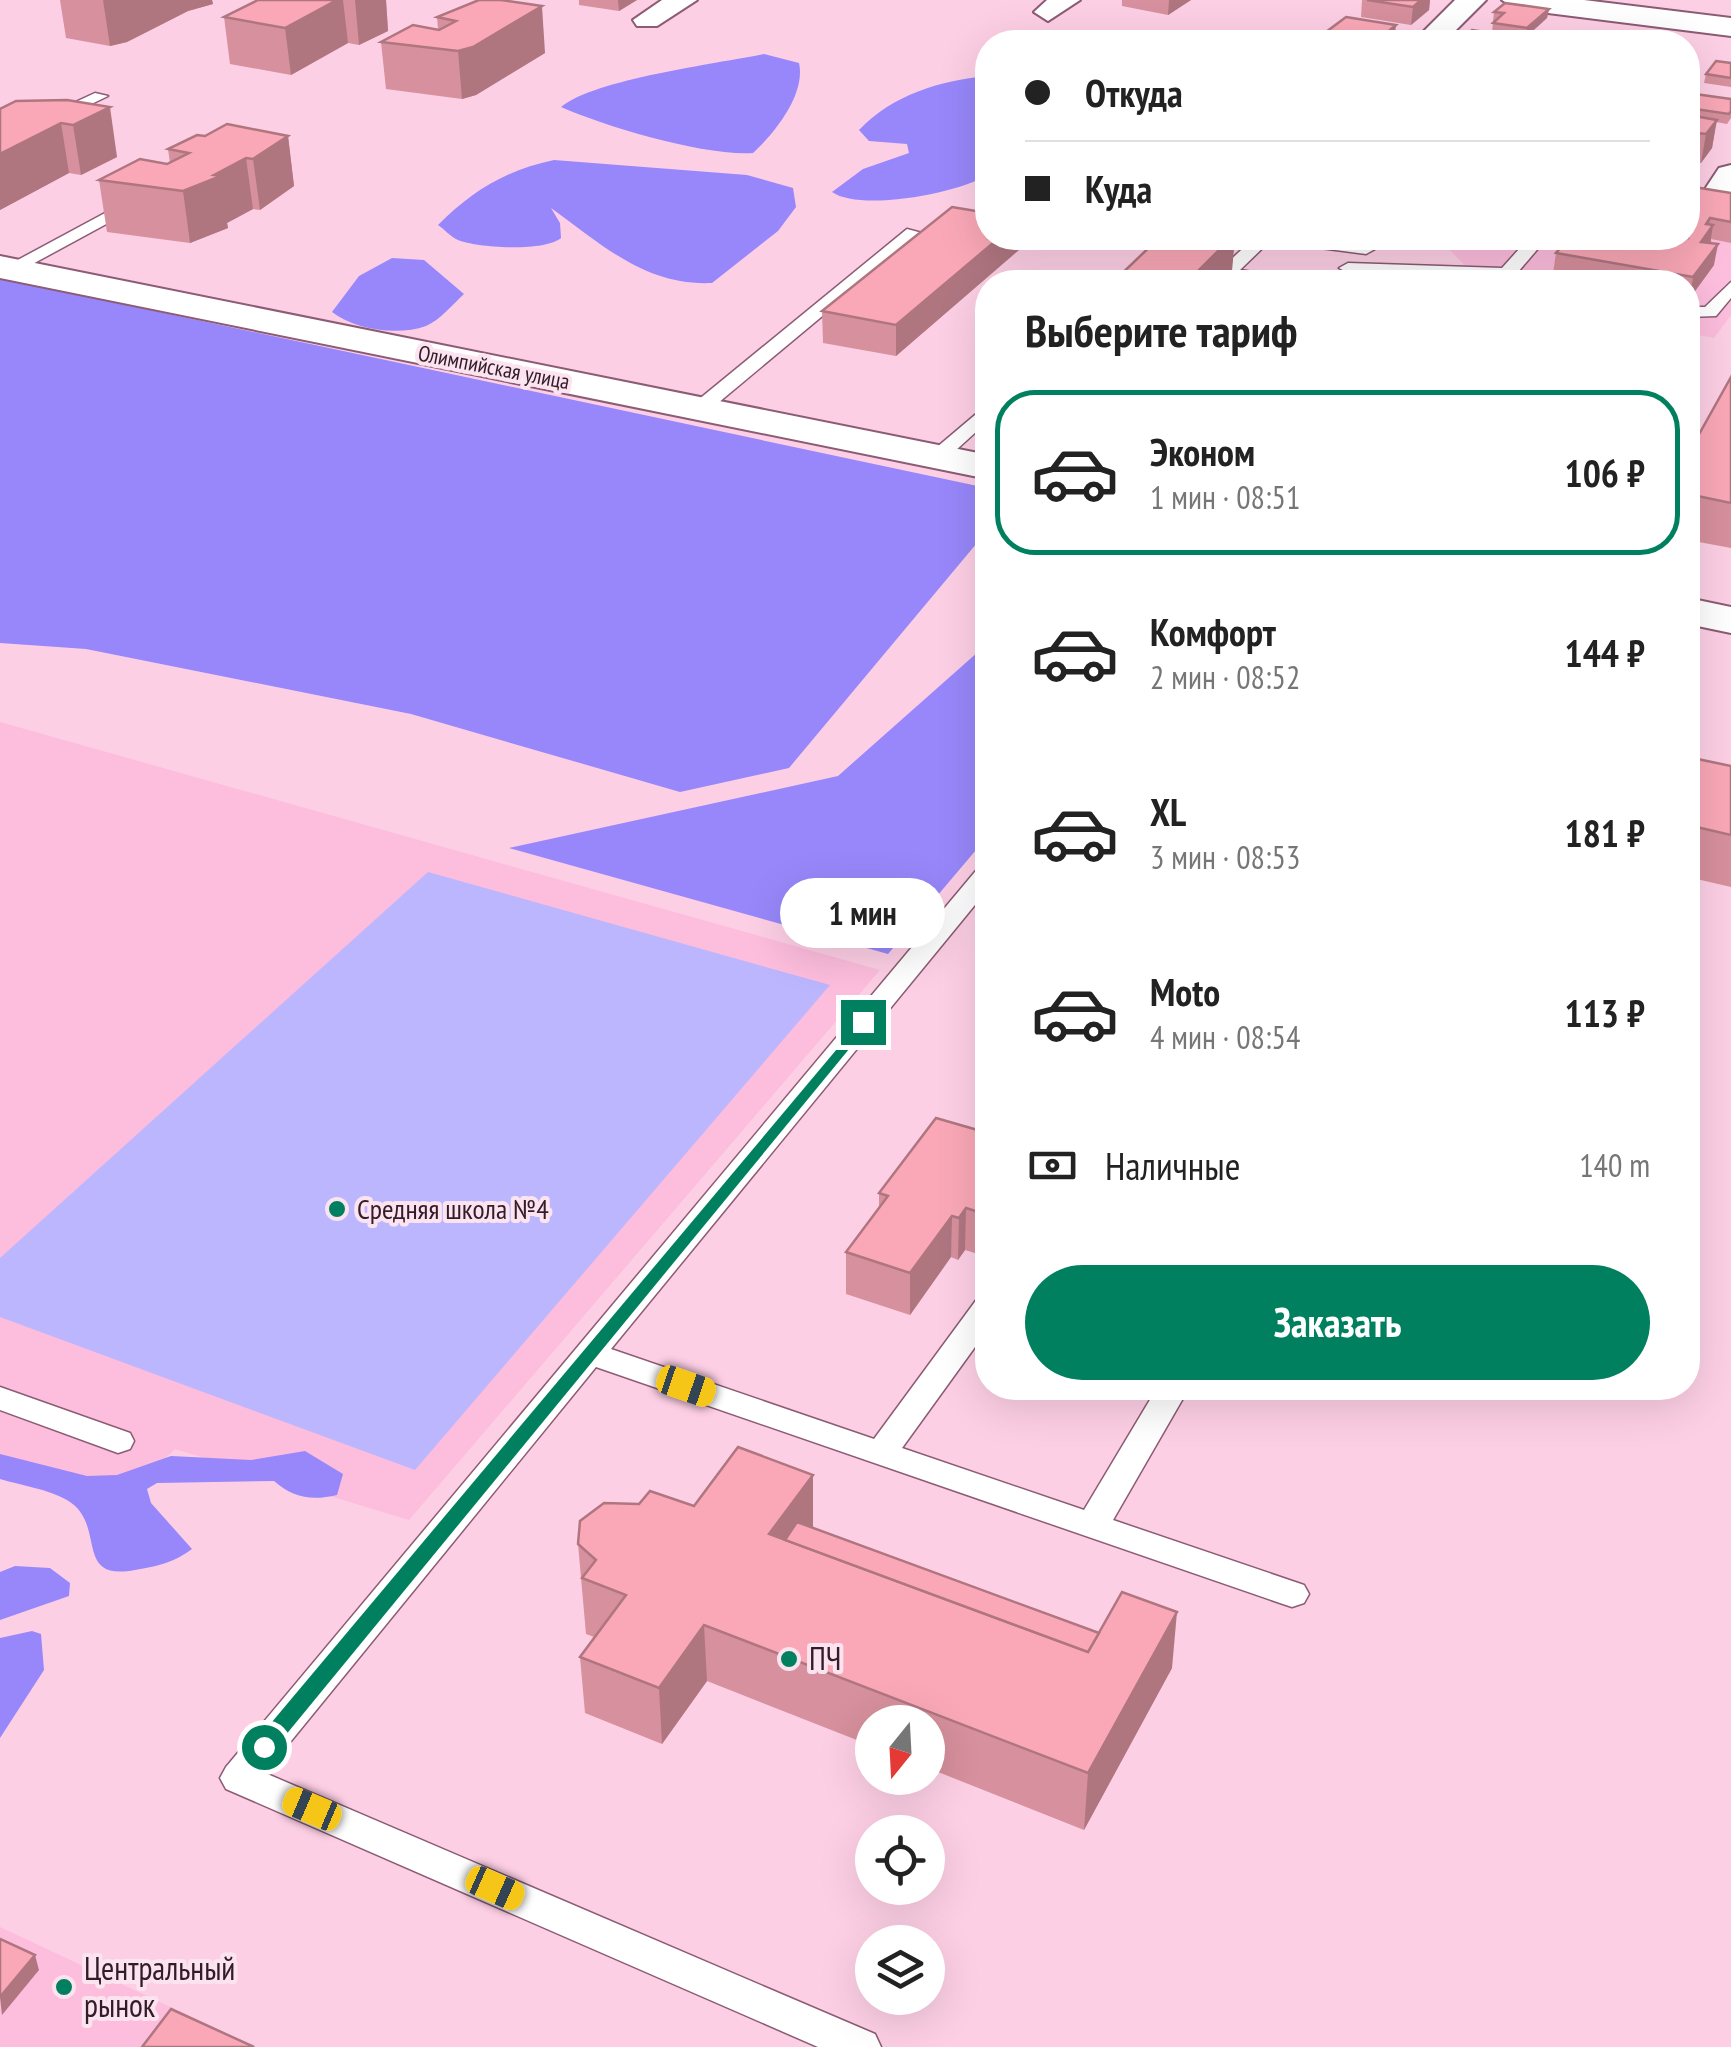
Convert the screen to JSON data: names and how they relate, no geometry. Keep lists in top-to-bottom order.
{
  "streets": {
    "street": ["Олимпийская улица"]
  },
  "places": ["Средняя школа №4", "ПЧ", "Центральный рынок"],
  "north": "bottom",
  "page": {
    "banner": ["Откуда", "Куда"],
    "heading": "Выберите тариф",
    "list": [
      {
        "name": "Эконом",
        "note": "1 мин · 08:51",
        "value": "106 ₽"
      },
      {
        "name": "Комфорт",
        "note": "2 мин · 08:52",
        "value": "144 ₽"
      },
      {
        "name": "XL",
        "note": "3 мин · 08:53",
        "value": "181 ₽"
      },
      {
        "name": "Moto",
        "note": "4 мин · 08:54",
        "value": "113 ₽"
      }
    ],
    "bubble": "1 мин",
    "pay": ["Наличные", "140 m"],
    "buttons": "Заказать"
  }
}
